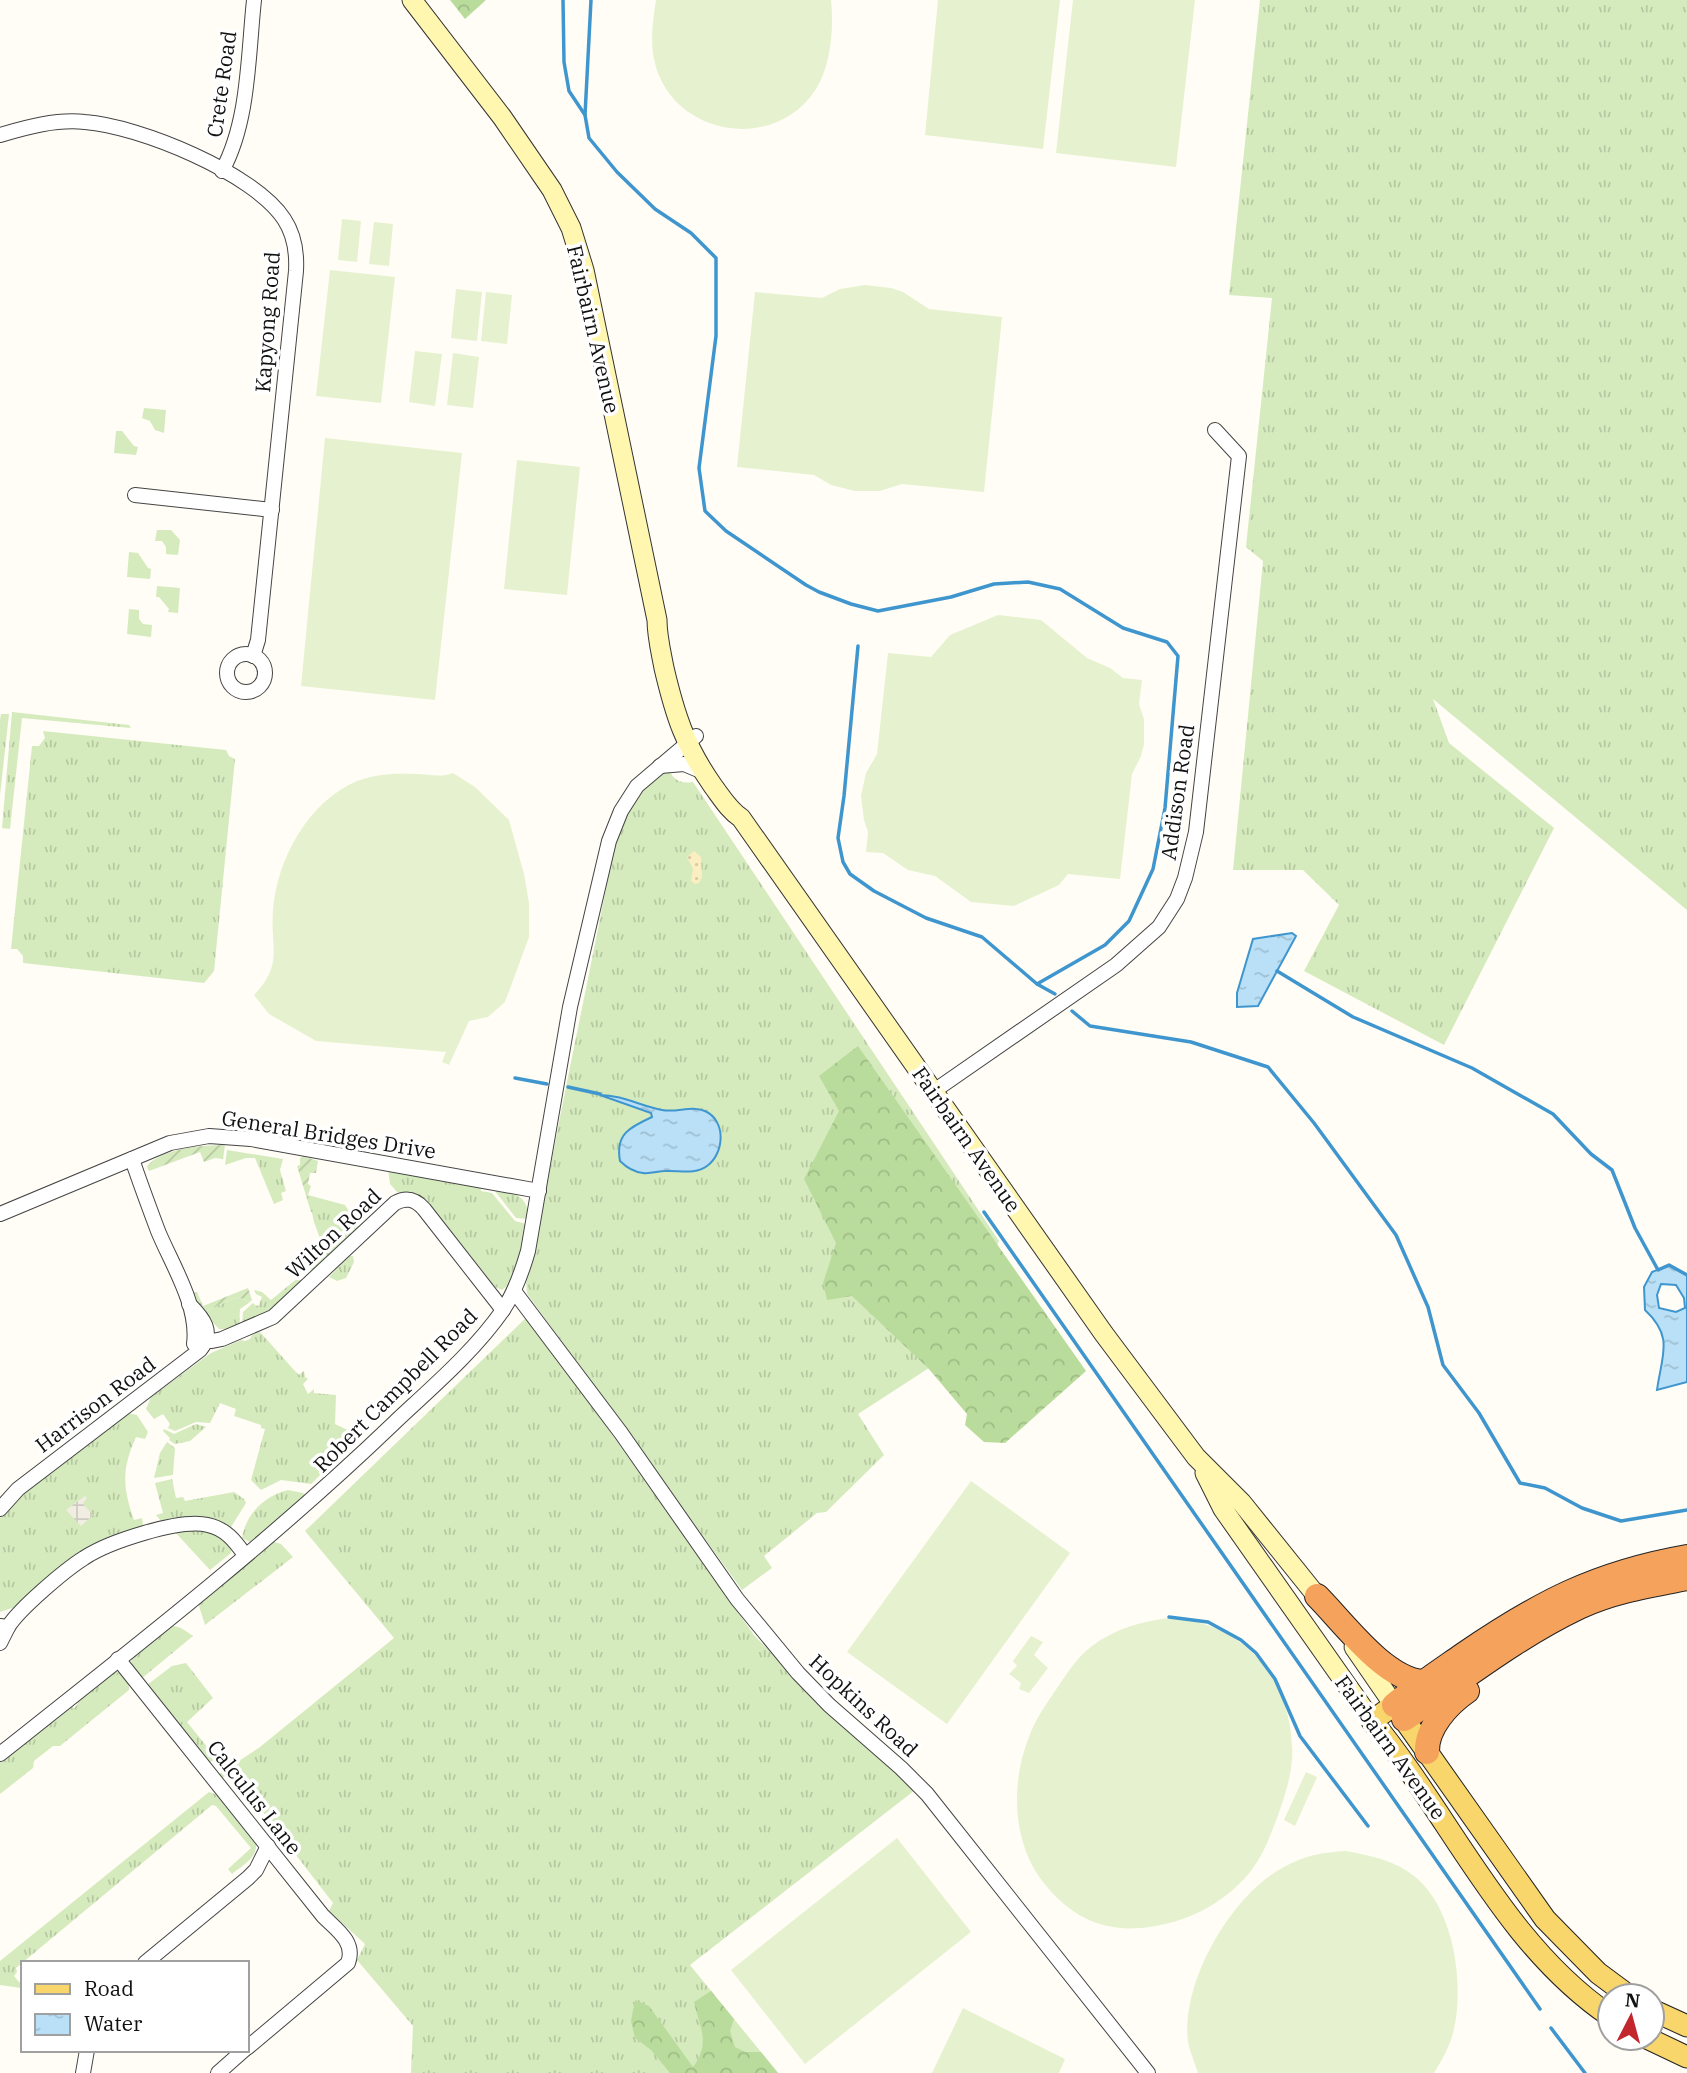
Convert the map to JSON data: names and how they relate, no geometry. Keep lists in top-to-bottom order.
{
  "streets": {
    "main road": ["Fairbairn Avenue"],
    "street": [
      "Crete Road",
      "Kapyong Road",
      "Addison Road",
      "General Bridges Drive",
      "Wilton Road",
      "Robert Campbell Road",
      "Harrison Road",
      "Hopkins Road",
      "Calculus Lane"
    ]
  },
  "crossings": [
    ["Crete Road", "Kapyong Road"],
    ["Fairbairn Avenue", "Addison Road"],
    ["Fairbairn Avenue", "Robert Campbell Road"],
    ["General Bridges Drive", "Robert Campbell Road"],
    ["Wilton Road", "Robert Campbell Road"],
    ["Wilton Road", "Harrison Road"],
    ["Robert Campbell Road", "Hopkins Road"],
    ["Robert Campbell Road", "Calculus Lane"]
  ],
  "legend": ["Road", "Water"],
  "north": "top"
}
